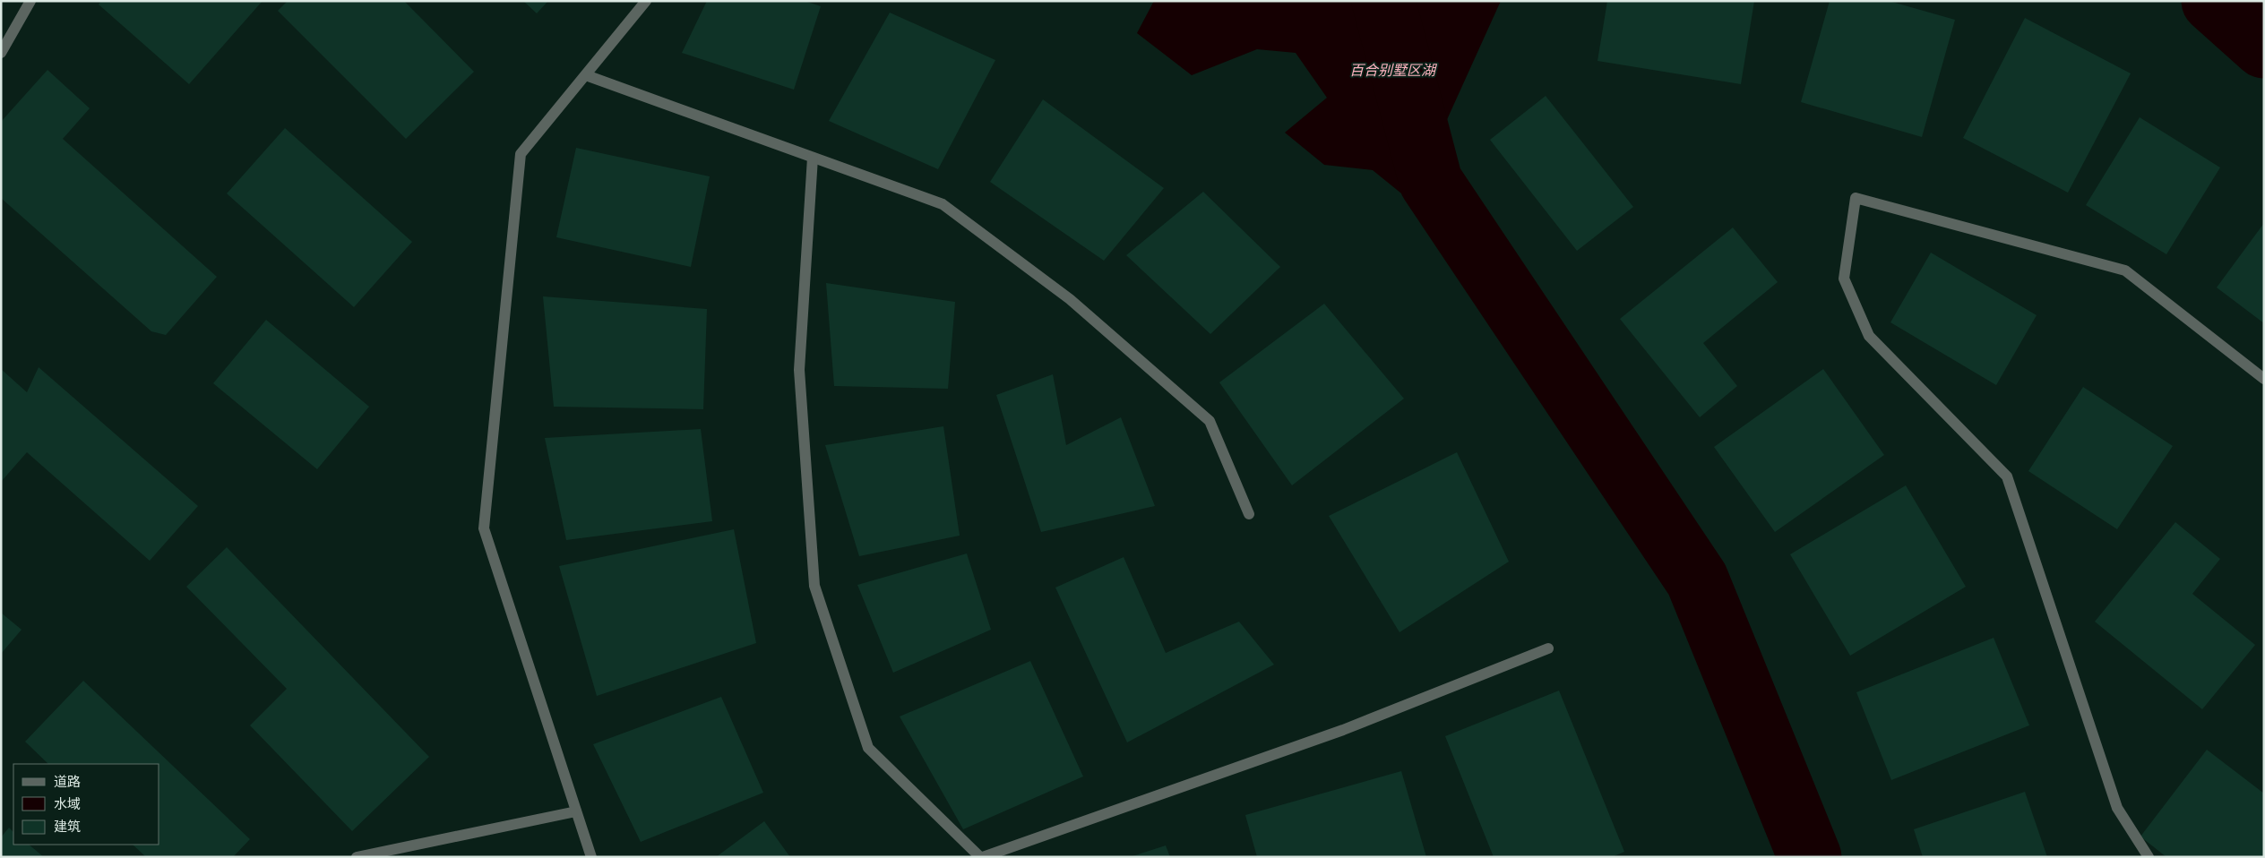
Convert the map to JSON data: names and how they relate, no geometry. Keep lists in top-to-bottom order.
{
  "water": ["百合别墅区湖"],
  "legend": ["道路", "水域", "建筑"]
}
